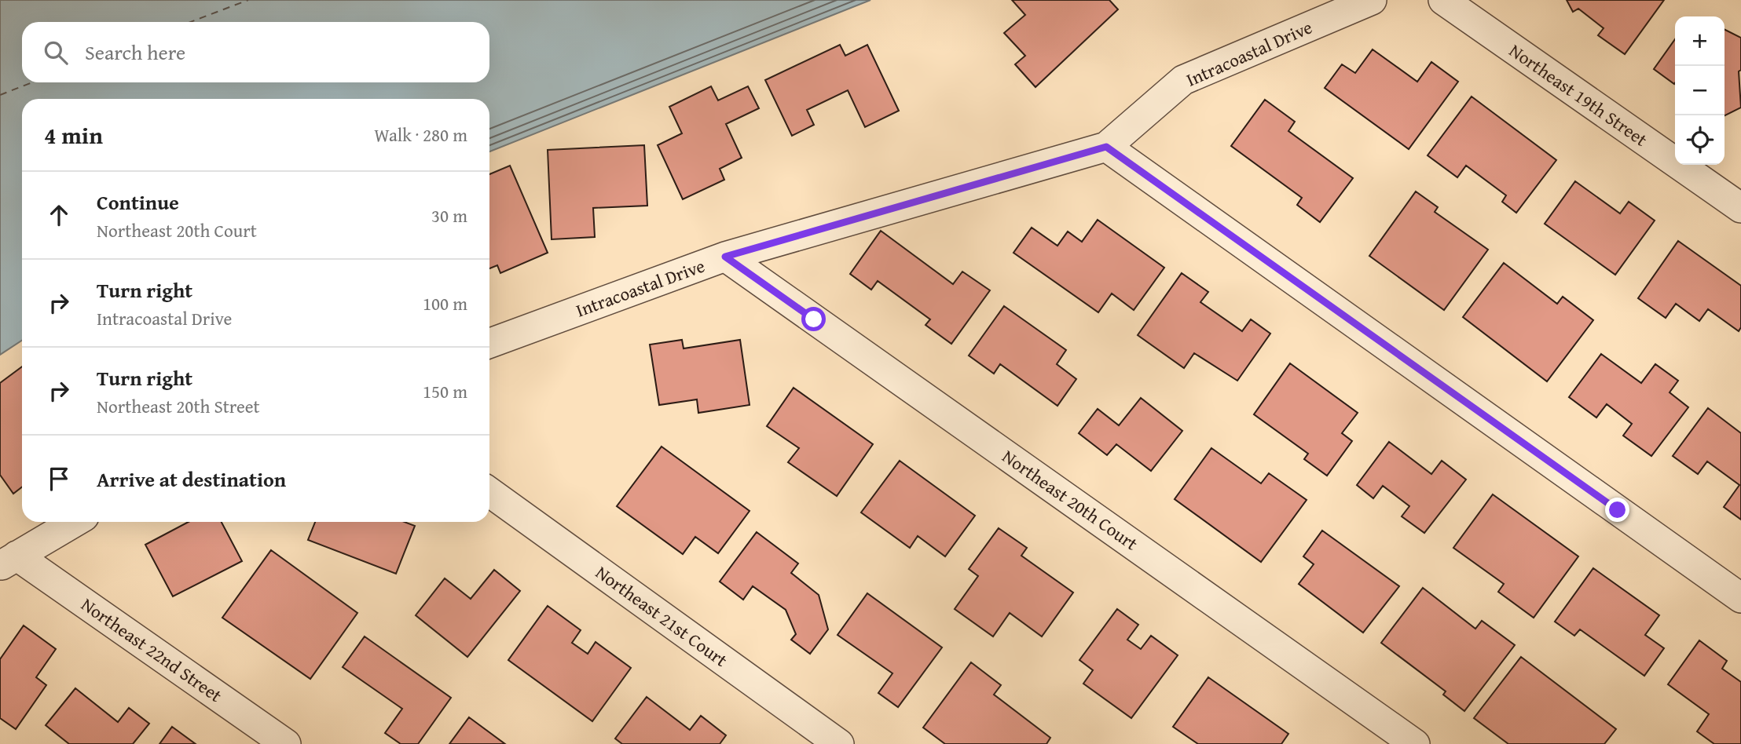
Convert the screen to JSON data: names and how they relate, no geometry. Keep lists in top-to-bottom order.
{
  "streets": {
    "street": [
      "Intracoastal Drive",
      "Northeast 19th Street",
      "Northeast 20th Court",
      "Northeast 21st Court",
      "Northeast 22nd Street"
    ]
  },
  "crossings": [
    ["Intracoastal Drive", "Northeast 20th Court"]
  ],
  "page": {
    "map_buttons": ["+", "−"],
    "search": "Search here",
    "heading": ["4 min", "Walk · 280 m"],
    "list": [
      ["Continue", "Northeast 20th Court", "30 m"],
      ["Turn right", "Intracoastal Drive", "100 m"],
      ["Turn right", "Northeast 20th Street", "150 m"],
      "Arrive at destination"
    ]
  }
}
